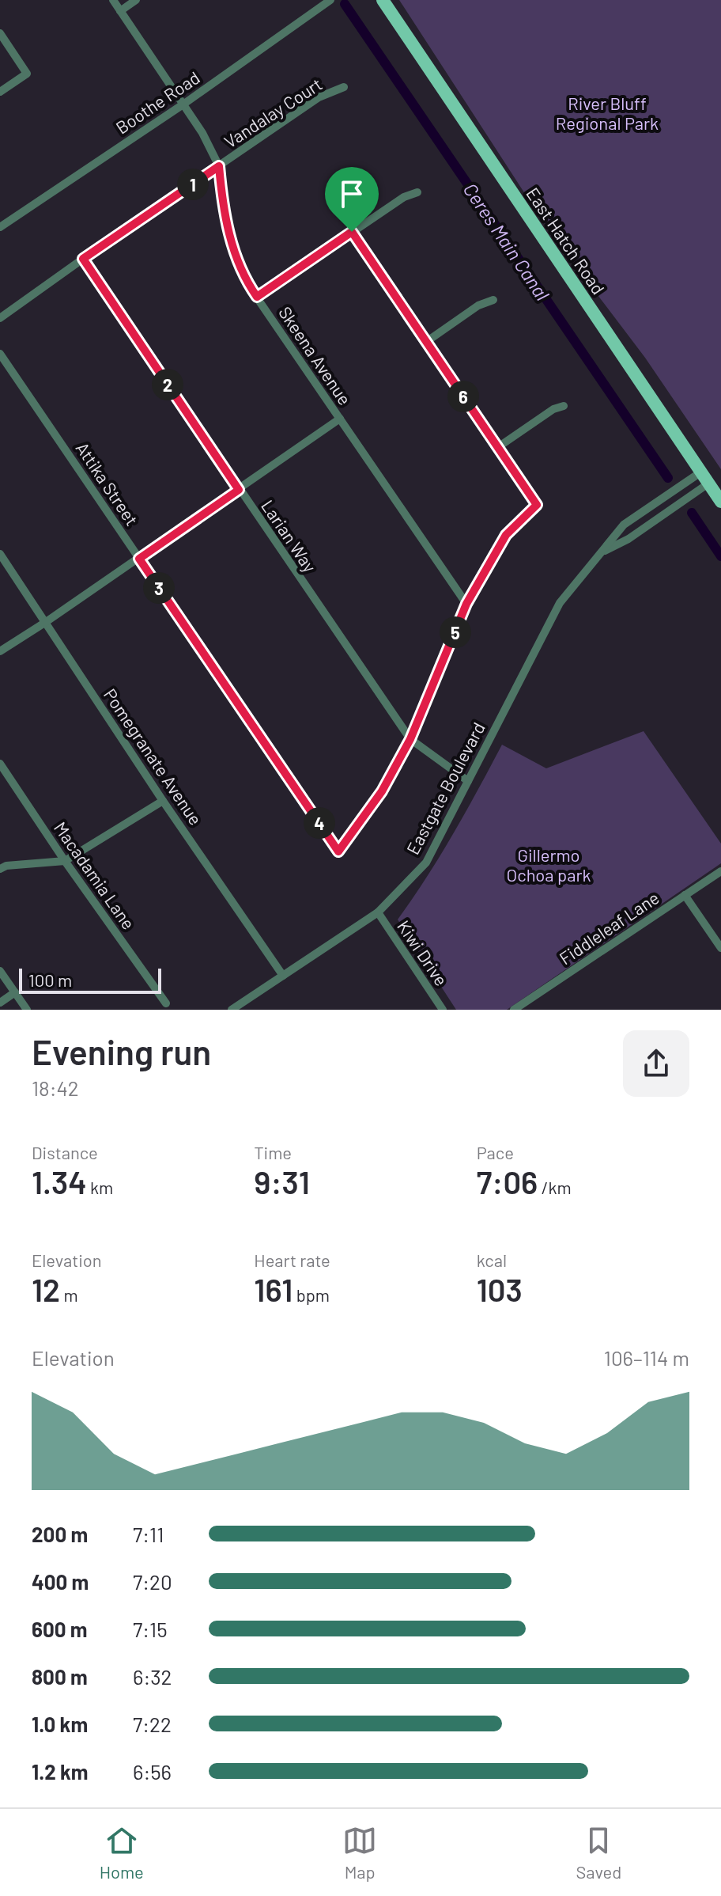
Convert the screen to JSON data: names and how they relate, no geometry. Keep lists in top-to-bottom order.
{
  "streets": {
    "main road": ["East Hatch Road"],
    "street": [
      "Boothe Road",
      "Vandalay Court",
      "Skeena Avenue",
      "Attika Street",
      "Larian Way",
      "Pomegranate Avenue",
      "Eastgate Boulevard",
      "Macadamia Lane",
      "Fiddleleaf Lane",
      "Kiwi Drive"
    ]
  },
  "crossings": [
    ["Boothe Road", "Skeena Avenue"],
    ["Vandalay Court", "Skeena Avenue"],
    ["Vandalay Court", "Larian Way"],
    ["East Hatch Road", "Eastgate Boulevard"],
    ["Attika Street", "Larian Way"],
    ["Larian Way", "Eastgate Boulevard"],
    ["Pomegranate Avenue", "Eastgate Boulevard"],
    ["Eastgate Boulevard", "Kiwi Drive"]
  ],
  "water": ["Ceres Main Canal"],
  "parks": ["River Bluff Regional Park", "Gillermo Ochoa park"],
  "scale_bar": "100 m",
  "page": {
    "pins": [
      "1",
      "2",
      "6",
      "3",
      "5",
      "4"
    ],
    "scale": "100 m",
    "heading": ["Evening run", "18:42"],
    "stats": [
      ["Distance", "1.34 km"],
      ["Time", "9:31"],
      ["Pace", "7:06 /km"],
      ["Elevation", "12 m"],
      ["Heart rate", "161 bpm"],
      ["kcal", "103"]
    ],
    "chart": ["Elevation", "106–114 m"],
    "list": [
      {
        "name": "200 m",
        "note": "7:11"
      },
      {
        "name": "400 m",
        "note": "7:20"
      },
      {
        "name": "600 m",
        "note": "7:15"
      },
      {
        "name": "800 m",
        "note": "6:32"
      },
      {
        "name": "1.0 km",
        "note": "7:22"
      },
      {
        "name": "1.2 km",
        "note": "6:56"
      }
    ],
    "tabs": ["Home", "Map", "Saved"]
  }
}
